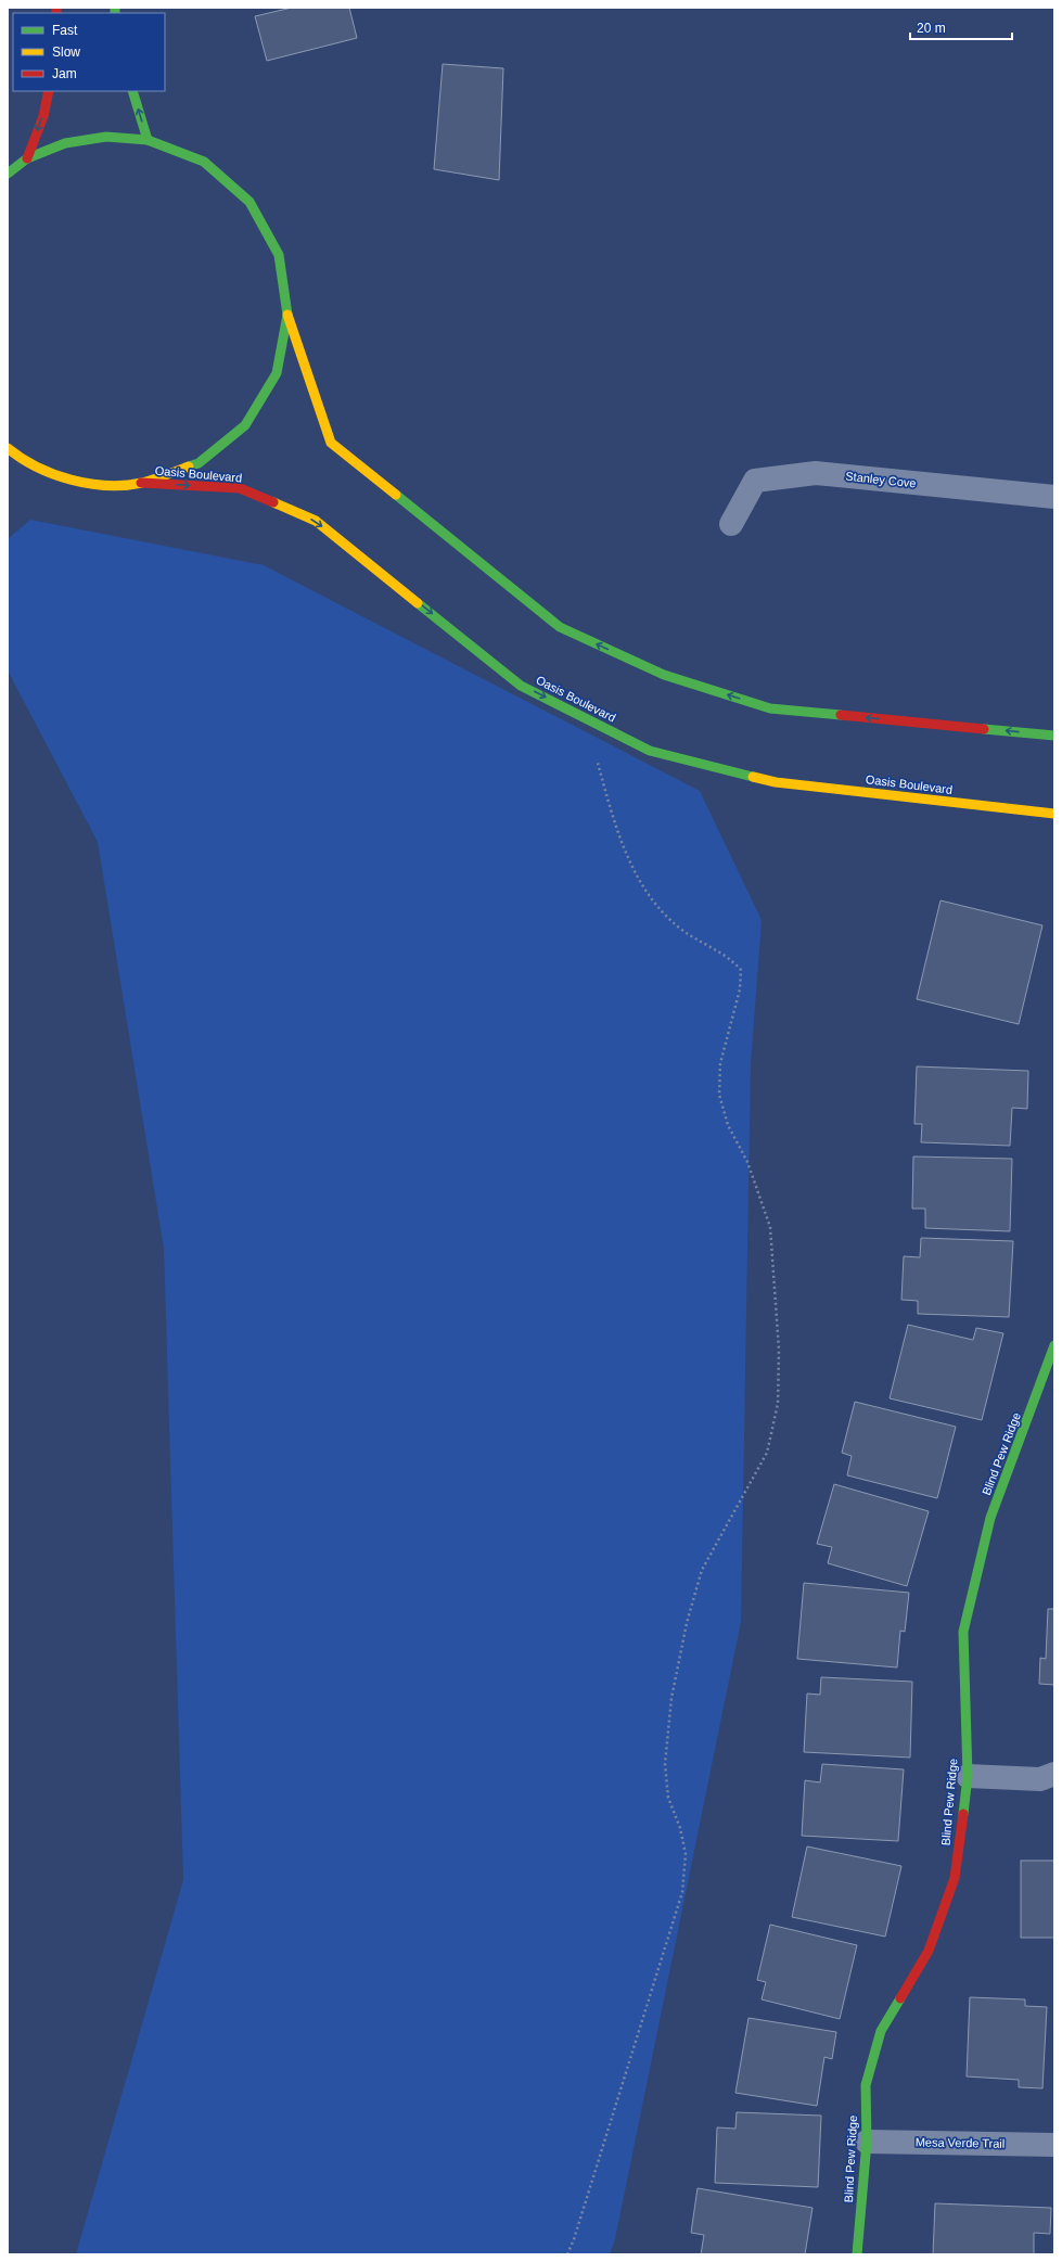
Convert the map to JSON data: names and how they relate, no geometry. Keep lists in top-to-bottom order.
{
  "streets": {
    "main road": ["Oasis Boulevard", "Blind Pew Ridge"],
    "street": ["Stanley Cove", "Mesa Verde Trail"]
  },
  "crossings": [
    ["Blind Pew Ridge", "Mesa Verde Trail"]
  ],
  "legend": ["Fast", "Slow", "Jam"],
  "scale_bar": "20 m"
}
